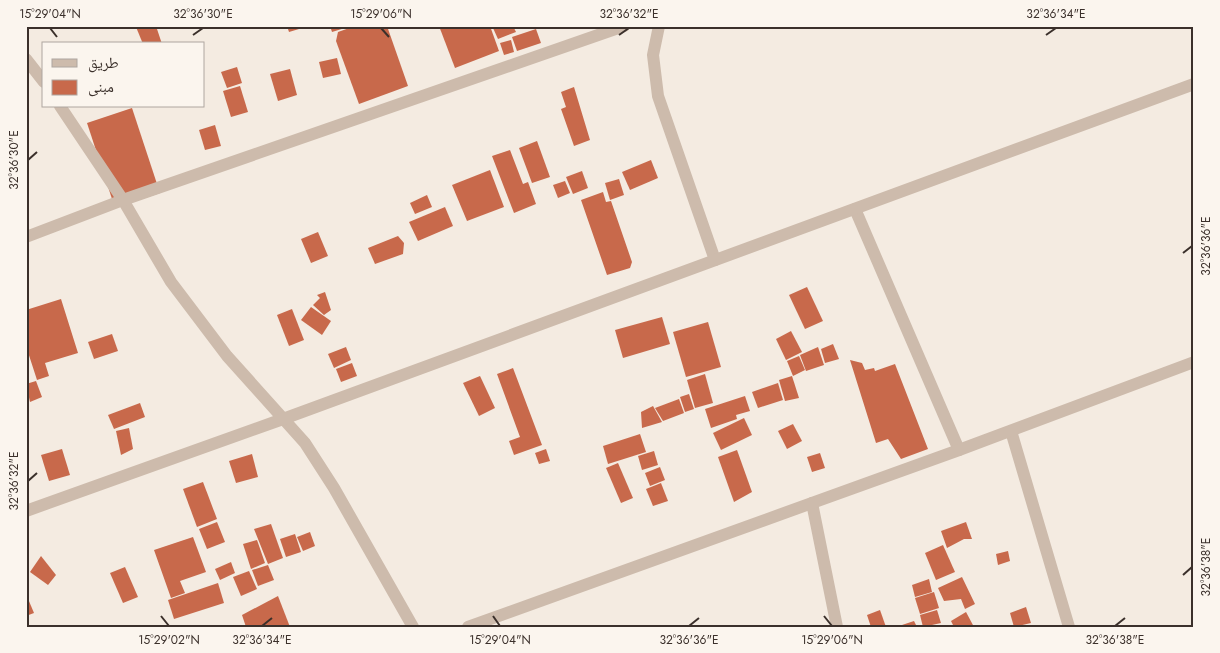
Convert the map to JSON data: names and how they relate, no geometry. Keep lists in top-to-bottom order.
{
  "legend": ["طريق", "مبنى"],
  "coordinates": [
    "15°29'04\"N",
    "32°36'30\"E",
    "15°29'06\"N",
    "32°36'32\"E",
    "32°36'34\"E",
    "32°36'36\"E",
    "32°36'38\"E",
    "15°29'02\"N"
  ]
}
